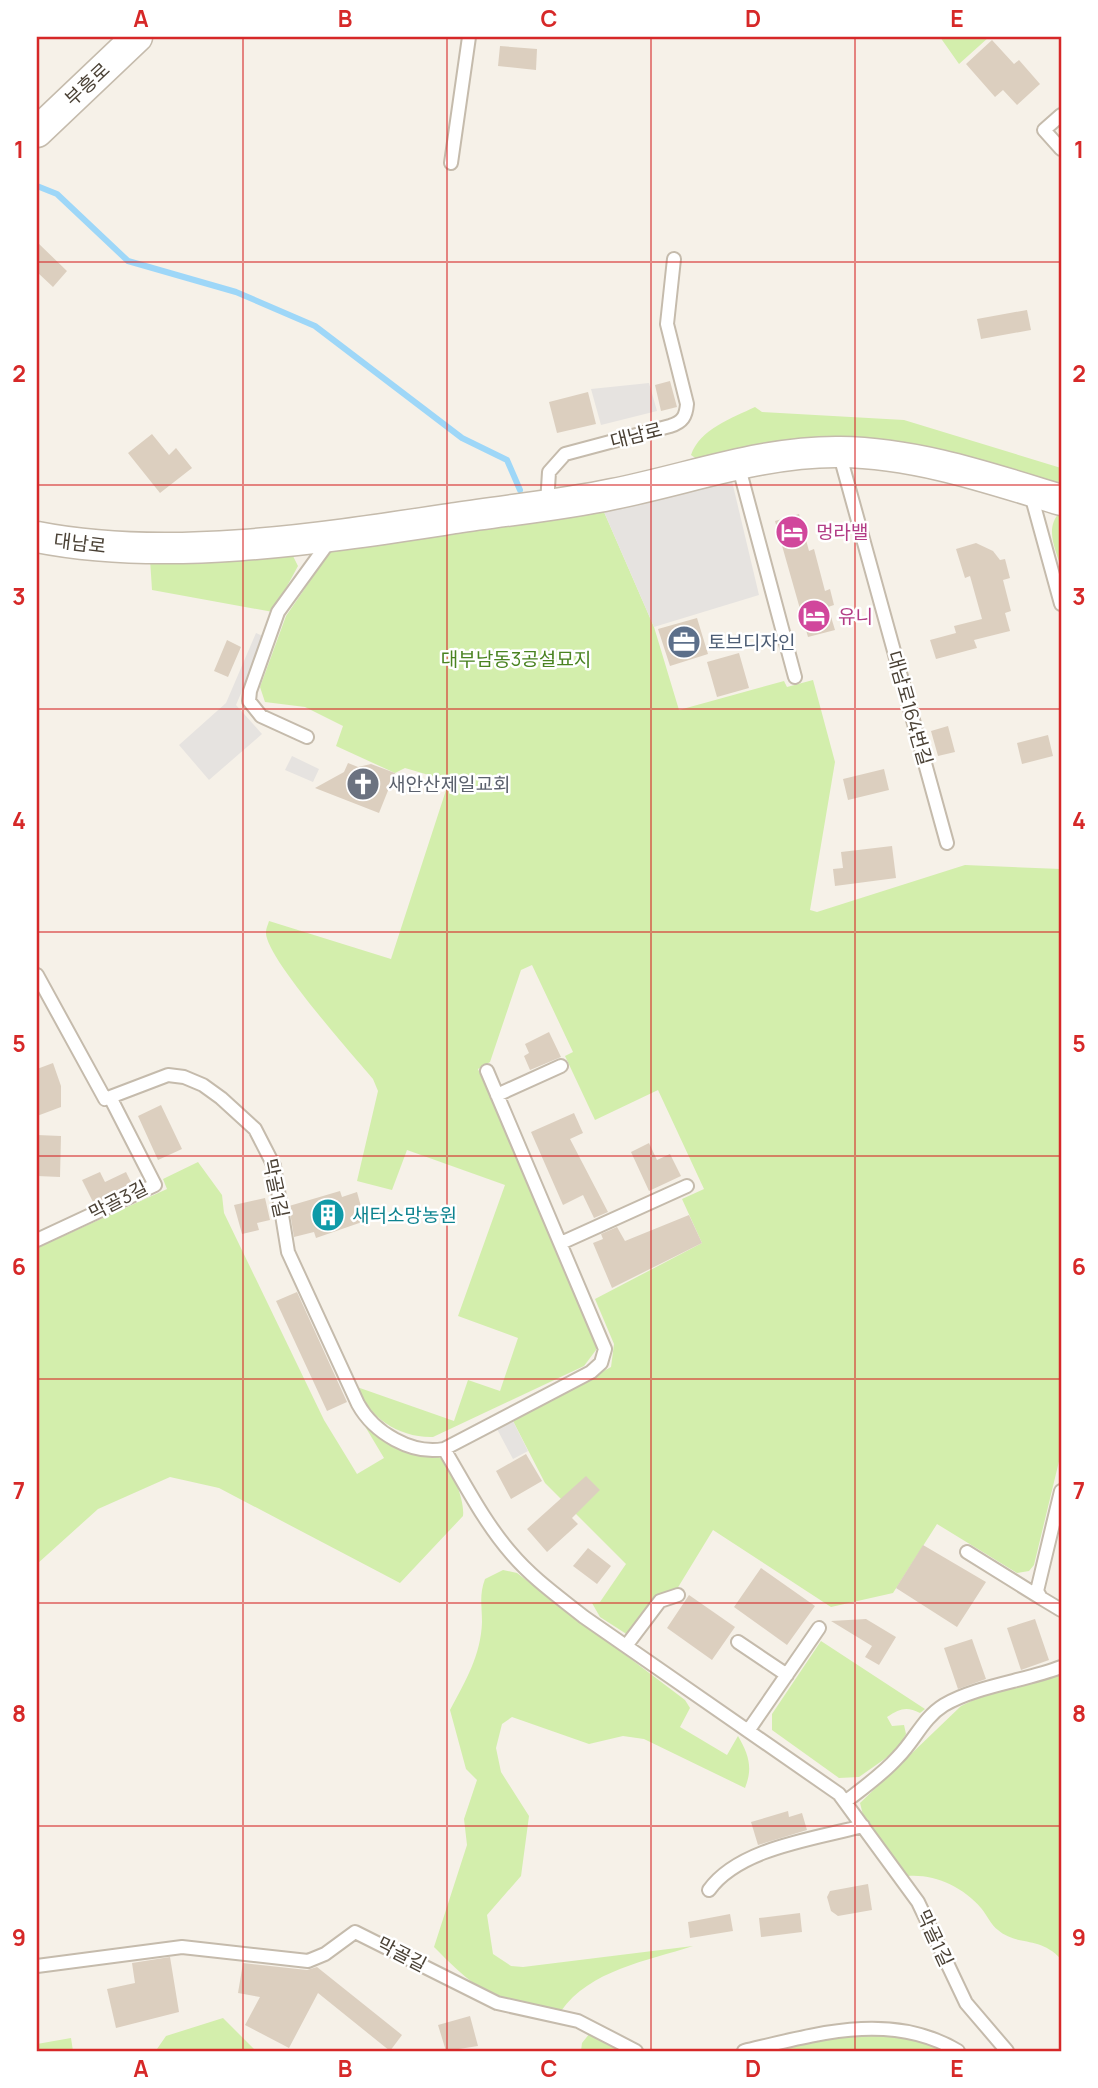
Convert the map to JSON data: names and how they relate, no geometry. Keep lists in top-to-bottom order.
{
  "streets": {
    "street": ["부흥로", "대남로"],
    "lane": [
      "대남로164번길",
      "막골1길",
      "막골3길",
      "막골길"
    ]
  },
  "crossings": [
    ["대남로", "대남로164번길"],
    ["막골1길", "막골3길"]
  ],
  "parks": ["대부남동3공설묘지"],
  "places": {
    "hotel": ["멍라밸", "유니"],
    "office": ["토브디자인"],
    "church": ["새안산제일교회"],
    "building": ["새터소망농원"]
  },
  "grid": {
    "columns": [
      "A",
      "B",
      "C",
      "D",
      "E"
    ],
    "rows": [
      "1",
      "2",
      "3",
      "4",
      "5",
      "6",
      "7",
      "8",
      "9"
    ]
  }
}
